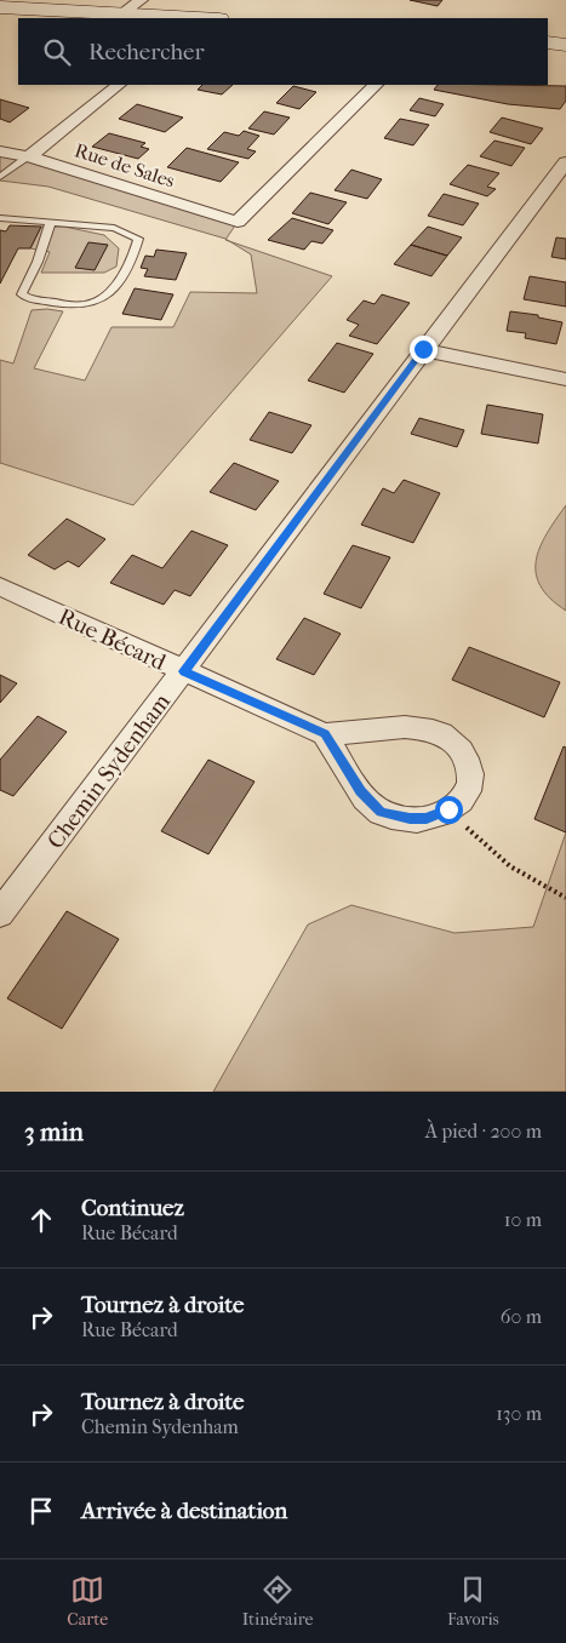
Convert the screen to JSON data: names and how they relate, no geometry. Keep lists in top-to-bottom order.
{
  "streets": {
    "street": ["Rue de Sales", "Rue Bécard", "Chemin Sydenham"]
  },
  "crossings": [
    ["Rue Bécard", "Chemin Sydenham"]
  ],
  "page": {
    "search": "Rechercher",
    "heading": ["3 min", "À pied · 200 m"],
    "list": [
      ["Continuez", "Rue Bécard", "10 m"],
      ["Tournez à droite", "Rue Bécard", "60 m"],
      ["Tournez à droite", "Chemin Sydenham", "130 m"],
      "Arrivée à destination"
    ],
    "nav": ["Carte", "Itinéraire", "Favoris"]
  }
}
